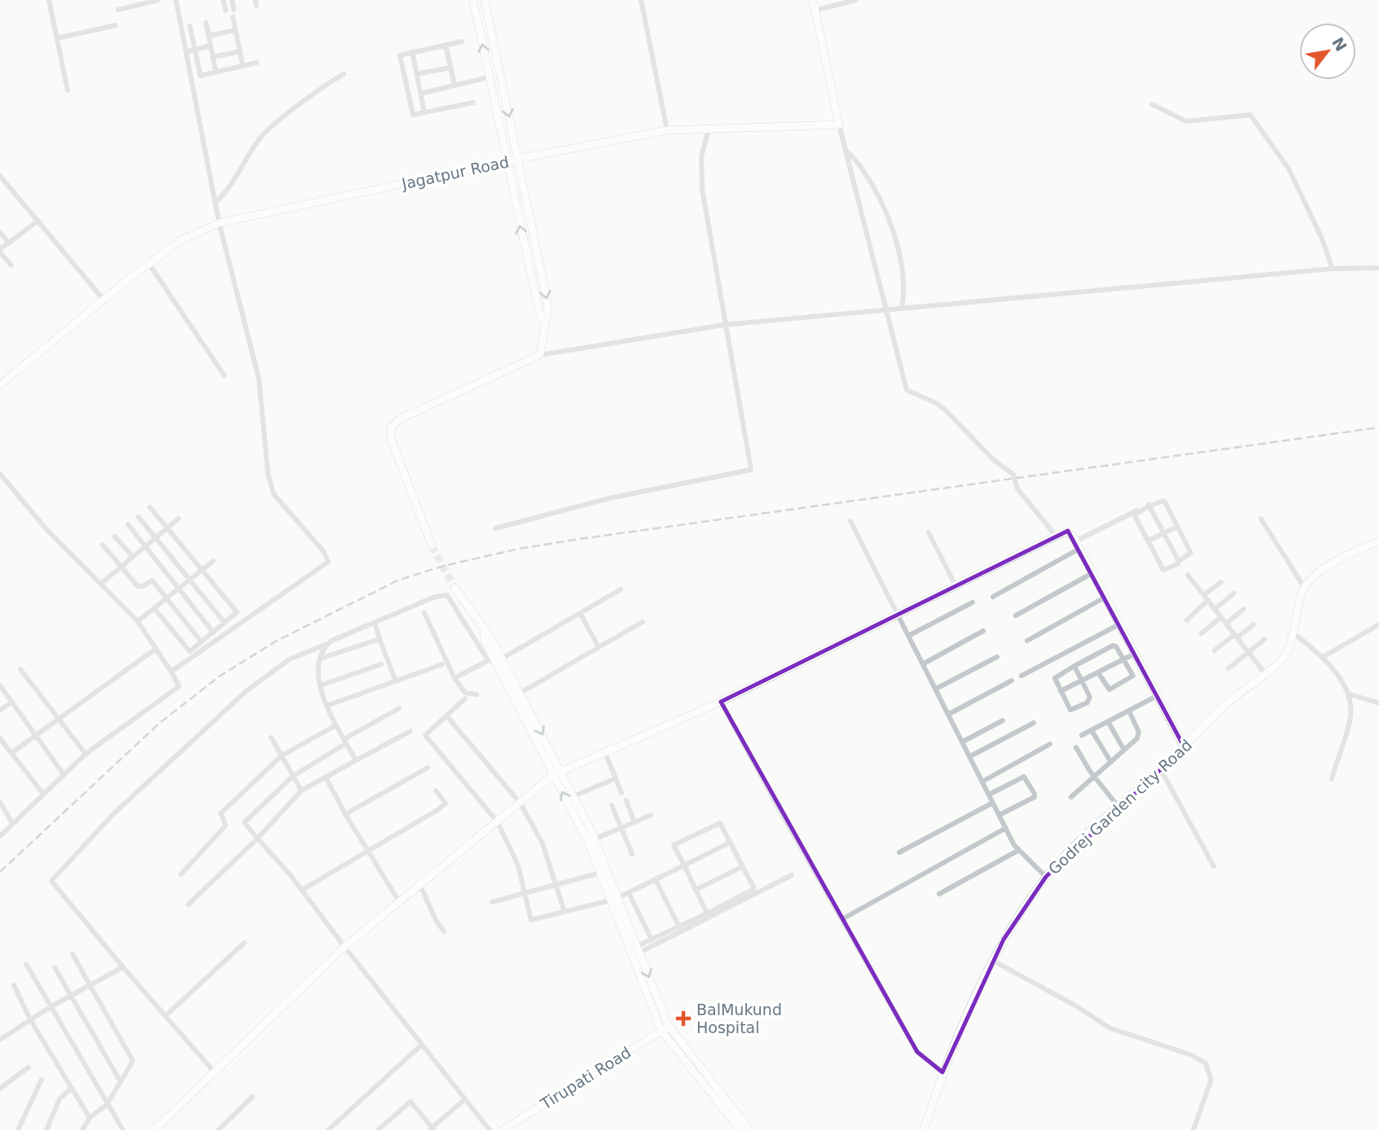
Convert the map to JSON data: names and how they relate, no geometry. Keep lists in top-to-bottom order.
{
  "streets": {
    "street": ["Jagatpur Road", "Godrej Garden city Road", "Tirupati Road"]
  },
  "places": {
    "health": ["BalMukund Hospital"]
  },
  "north": "top right"
}
